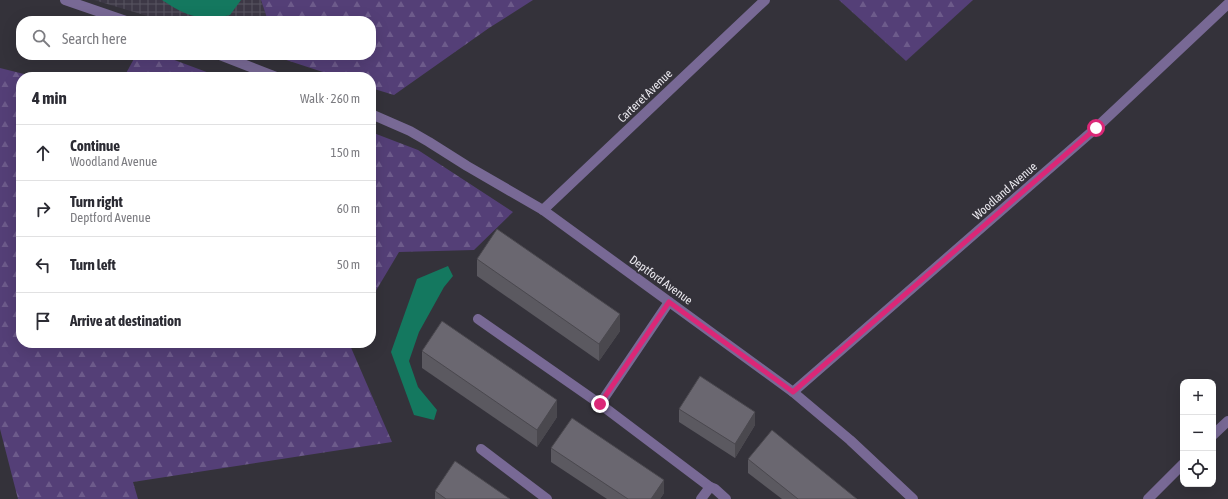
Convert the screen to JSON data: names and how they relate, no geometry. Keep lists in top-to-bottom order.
{
  "streets": {
    "street": ["Carteret Avenue", "Woodland Avenue", "Deptford Avenue"]
  },
  "crossings": [
    ["Carteret Avenue", "Deptford Avenue"],
    ["Woodland Avenue", "Deptford Avenue"]
  ],
  "page": {
    "search": "Search here",
    "heading": ["4 min", "Walk · 260 m"],
    "list": [
      ["Continue", "Woodland Avenue", "150 m"],
      ["Turn right", "Deptford Avenue", "60 m"],
      ["Turn left", "50 m"],
      "Arrive at destination"
    ],
    "map_buttons": ["+", "−"]
  }
}
